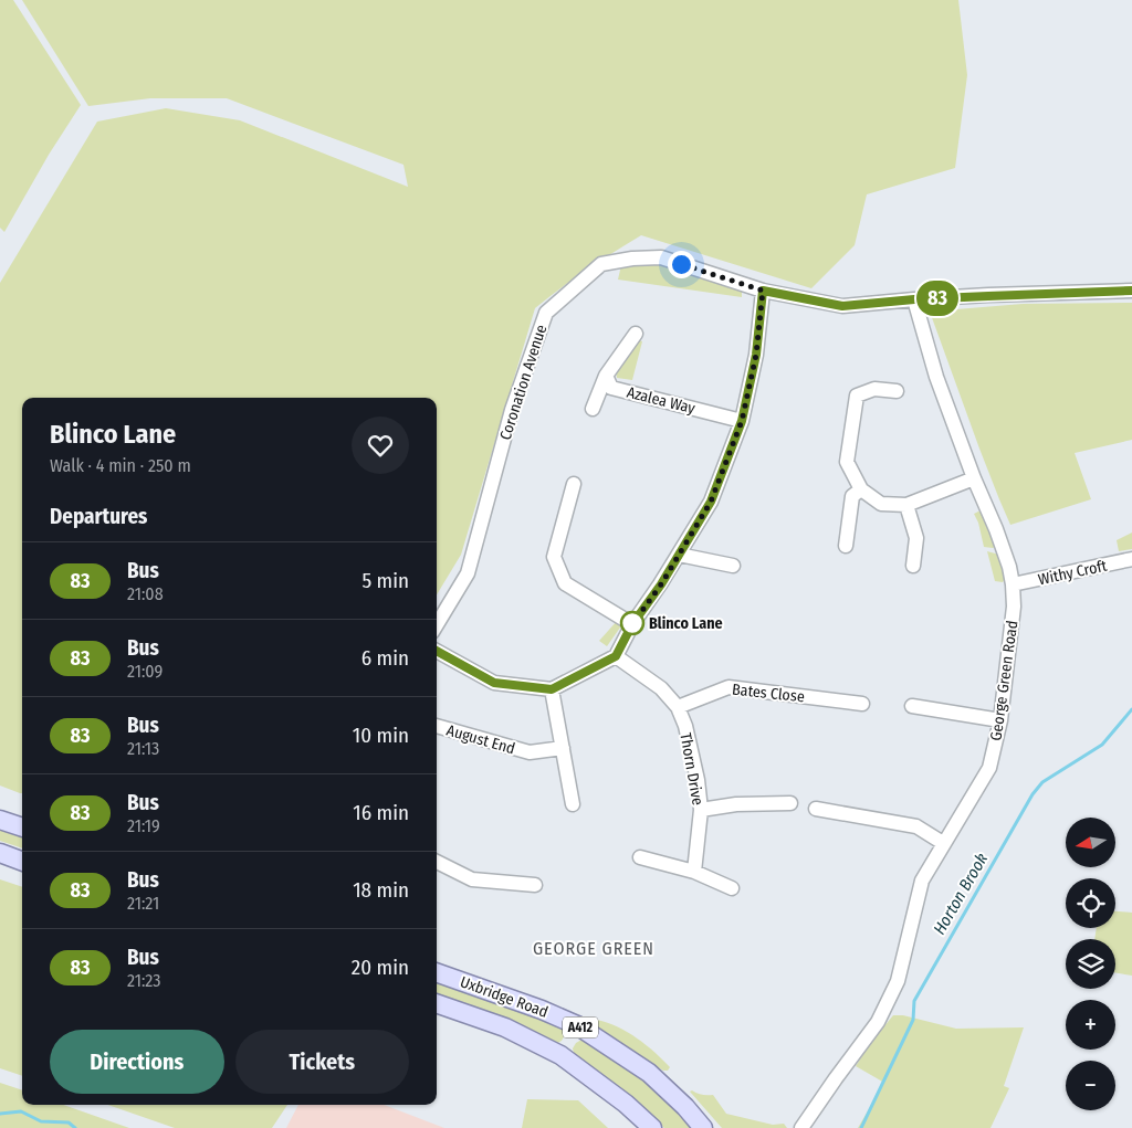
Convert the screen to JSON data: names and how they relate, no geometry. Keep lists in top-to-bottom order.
{
  "streets": {
    "main road": ["Uxbridge Road", "A412"],
    "street": [
      "Coronation Avenue",
      "Azalea Way",
      "Withy Croft",
      "George Green Road",
      "Bates Close",
      "August End",
      "Thorn Drive"
    ]
  },
  "crossings": [
    ["Coronation Avenue", "George Green Road"],
    ["Withy Croft", "George Green Road"],
    ["Bates Close", "Thorn Drive"]
  ],
  "districts": ["GEORGE GREEN"],
  "water": ["Horton Brook"],
  "places": ["Blinco Lane"],
  "lines": ["bus line 83"],
  "north": "left",
  "page": {
    "on_map": "83",
    "heading": [
      ["Blinco Lane", "Walk · 4 min · 250 m"],
      "Departures"
    ],
    "list": [
      {
        "mark": "83",
        "name": "Bus",
        "note": "21:08",
        "value": "5 min"
      },
      {
        "mark": "83",
        "name": "Bus",
        "note": "21:09",
        "value": "6 min"
      },
      {
        "mark": "83",
        "name": "Bus",
        "note": "21:13",
        "value": "10 min"
      },
      {
        "mark": "83",
        "name": "Bus",
        "note": "21:19",
        "value": "16 min"
      },
      {
        "mark": "83",
        "name": "Bus",
        "note": "21:21",
        "value": "18 min"
      },
      {
        "mark": "83",
        "name": "Bus",
        "note": "21:23",
        "value": "20 min"
      }
    ],
    "map_buttons": ["+", "−"],
    "buttons": ["Directions", "Tickets"]
  }
}
